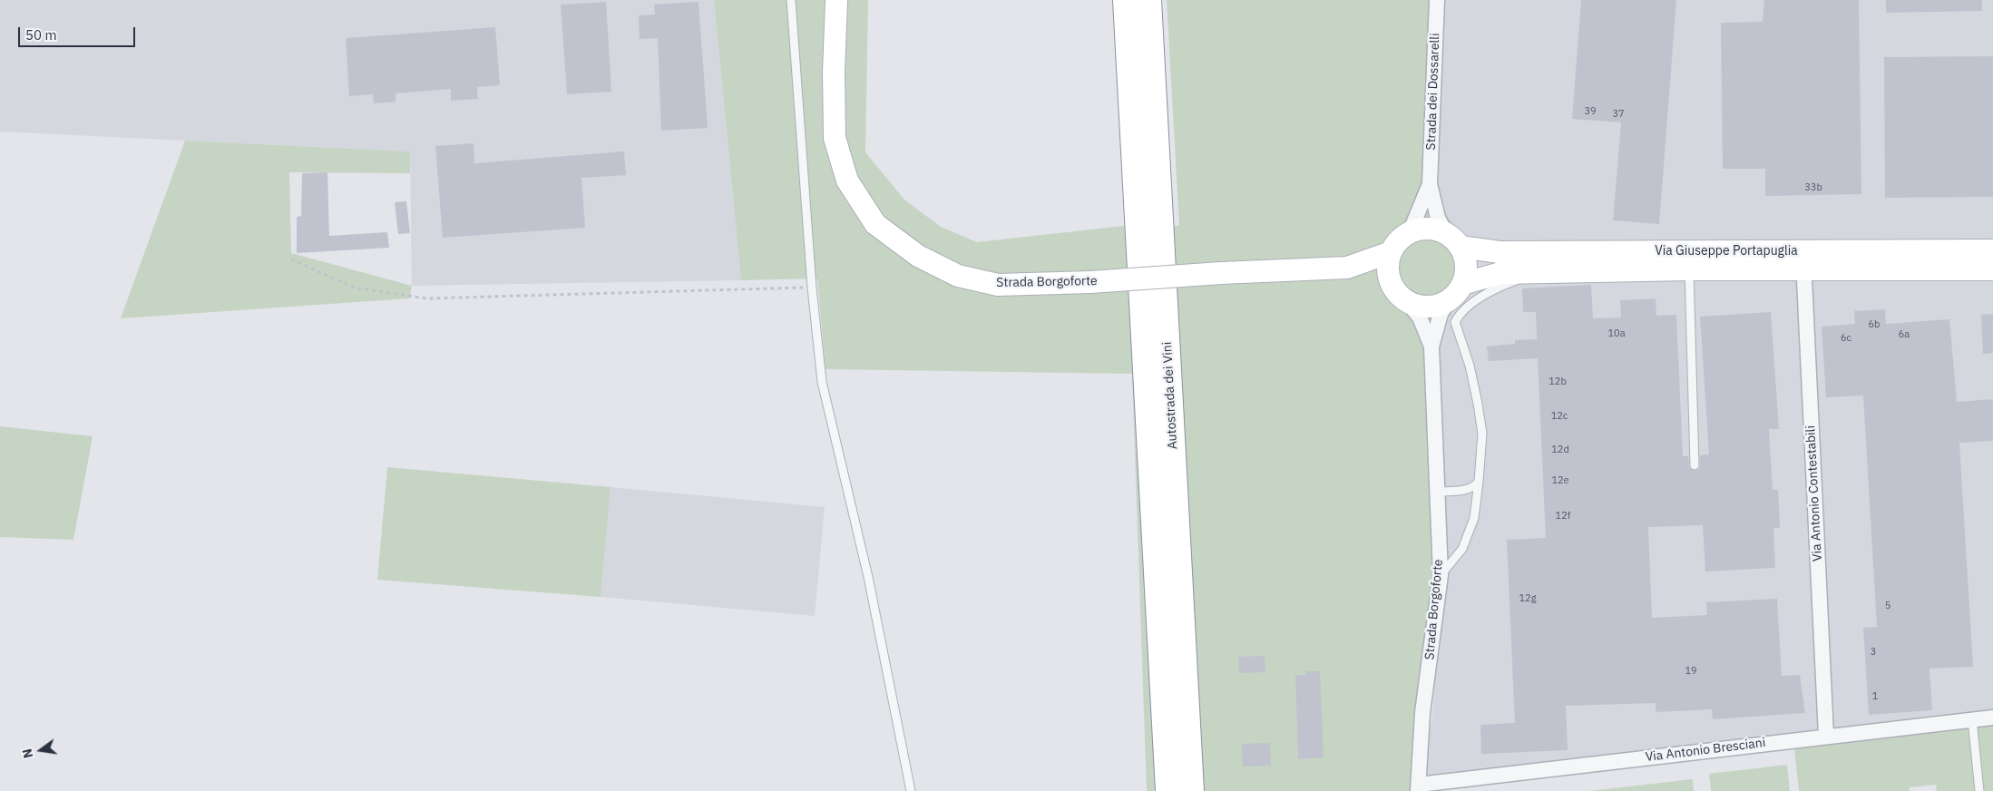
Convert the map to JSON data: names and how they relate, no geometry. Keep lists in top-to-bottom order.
{
  "streets": {
    "highway": ["Autostrada dei Vini"],
    "main road": ["Via Giuseppe Portapuglia", "Strada Borgoforte"],
    "street": ["Strada dei Dossarelli", "Via Antonio Contestabili", "Via Antonio Bresciani"]
  },
  "crossings": [
    ["Strada dei Dossarelli", "Via Giuseppe Portapuglia"],
    ["Strada dei Dossarelli", "Strada Borgoforte"],
    ["Via Giuseppe Portapuglia", "Strada Borgoforte"],
    ["Via Giuseppe Portapuglia", "Via Antonio Contestabili"],
    ["Strada Borgoforte", "Via Antonio Bresciani"],
    ["Via Antonio Contestabili", "Via Antonio Bresciani"]
  ],
  "house_numbers": [
    "39",
    "37",
    "33b",
    "6b",
    "10a",
    "6a",
    "6c",
    "12b",
    "12c",
    "12d",
    "12e",
    "12f",
    "12g",
    "5",
    "3",
    "19",
    "1"
  ],
  "scale_bar": "50 m",
  "north": "left"
}
